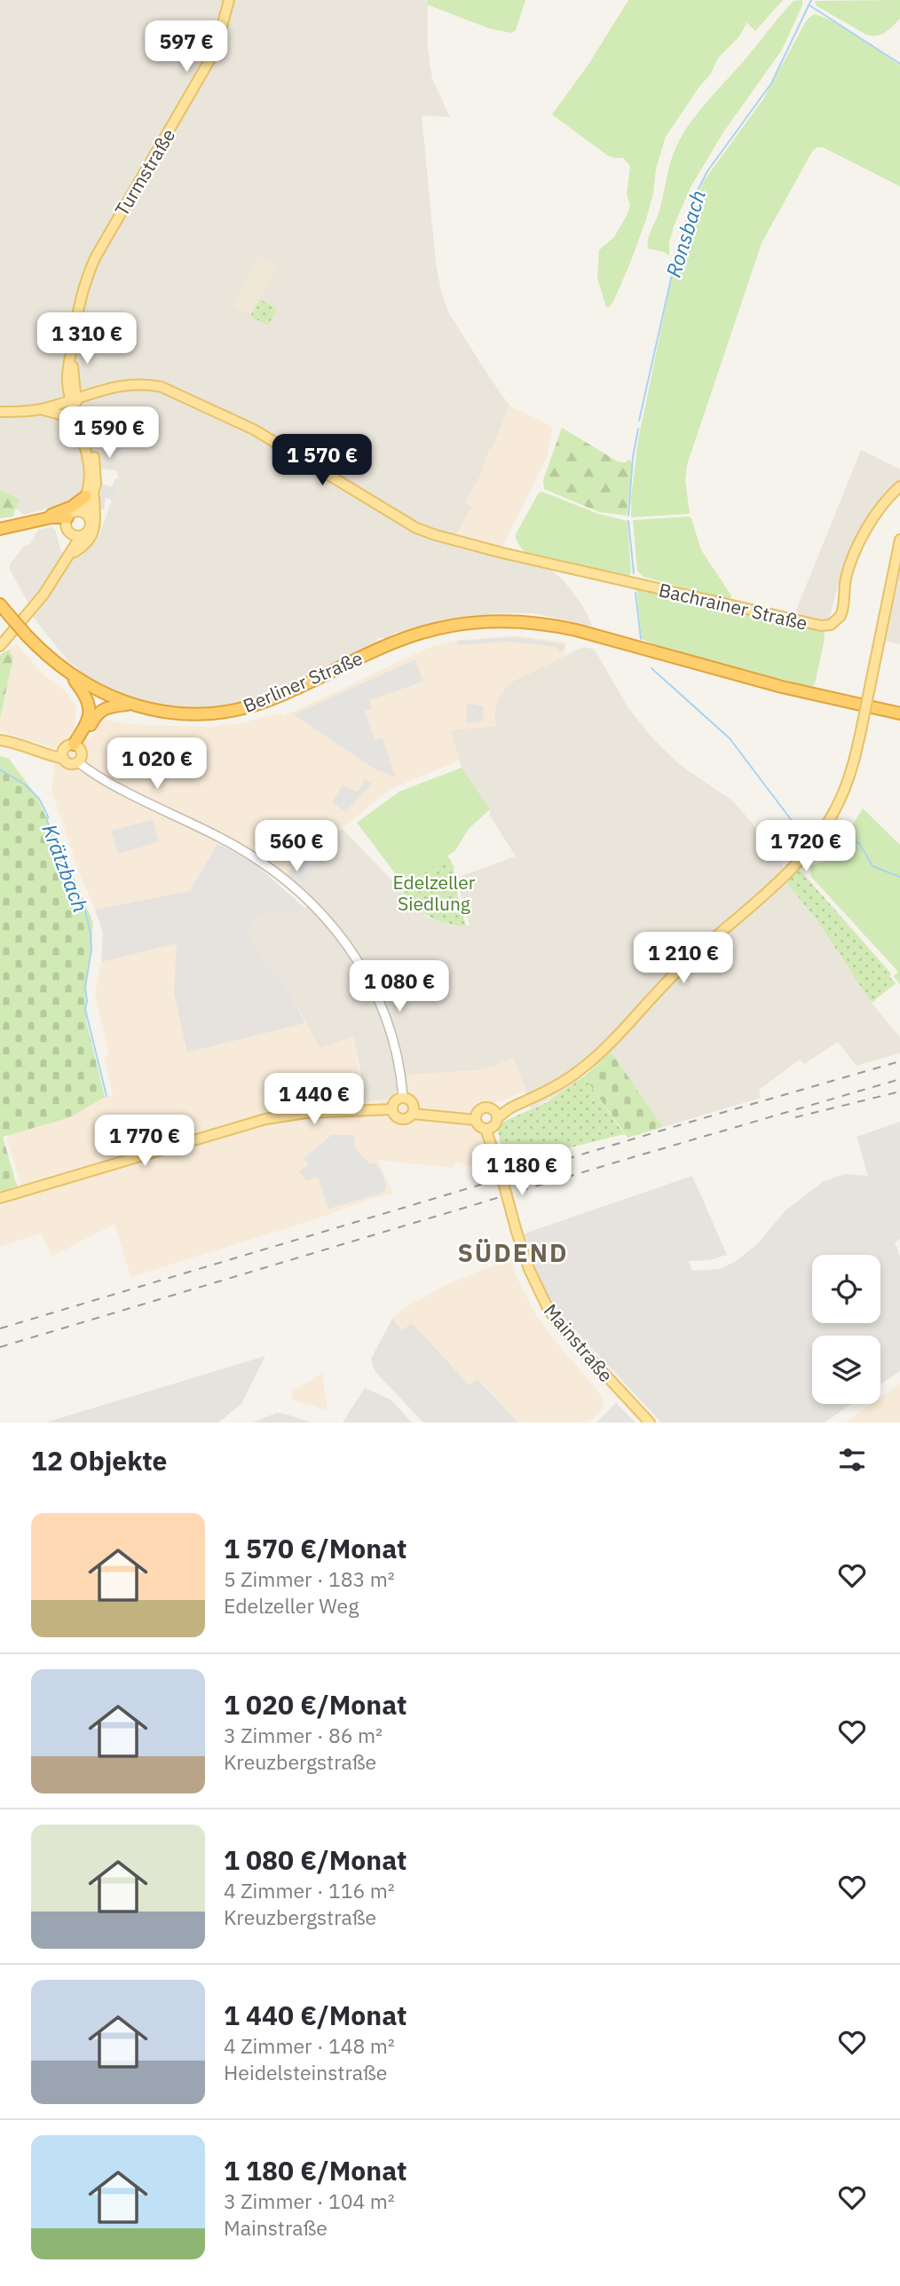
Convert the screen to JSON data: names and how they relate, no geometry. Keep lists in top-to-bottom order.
{
  "streets": {
    "highway": ["Berliner Straße"],
    "main road": ["Turmstraße", "Bachrainer Straße", "Mainstraße"]
  },
  "crossings": [
    ["Turmstraße", "Bachrainer Straße"]
  ],
  "districts": ["SÜDEND"],
  "water": ["Ronsbach", "Krätzbach"],
  "parks": ["Edelzeller Siedlung"],
  "page": {
    "price": [
      "597 €",
      "1 310 €",
      "1 590 €",
      "1 570 €",
      "1 020 €",
      "560 €",
      "1 720 €",
      "1 210 €",
      "1 080 €",
      "1 440 €",
      "1 770 €",
      "1 180 €"
    ],
    "heading": "12 Objekte",
    "list": [
      {
        "name": "1 570 €/Monat",
        "note": "5 Zimmer · 183 m² · Edelzeller Weg"
      },
      {
        "name": "1 020 €/Monat",
        "note": "3 Zimmer · 86 m² · Kreuzbergstraße"
      },
      {
        "name": "1 080 €/Monat",
        "note": "4 Zimmer · 116 m² · Kreuzbergstraße"
      },
      {
        "name": "1 440 €/Monat",
        "note": "4 Zimmer · 148 m² · Heidelsteinstraße"
      },
      {
        "name": "1 180 €/Monat",
        "note": "3 Zimmer · 104 m² · Mainstraße"
      }
    ]
  }
}
